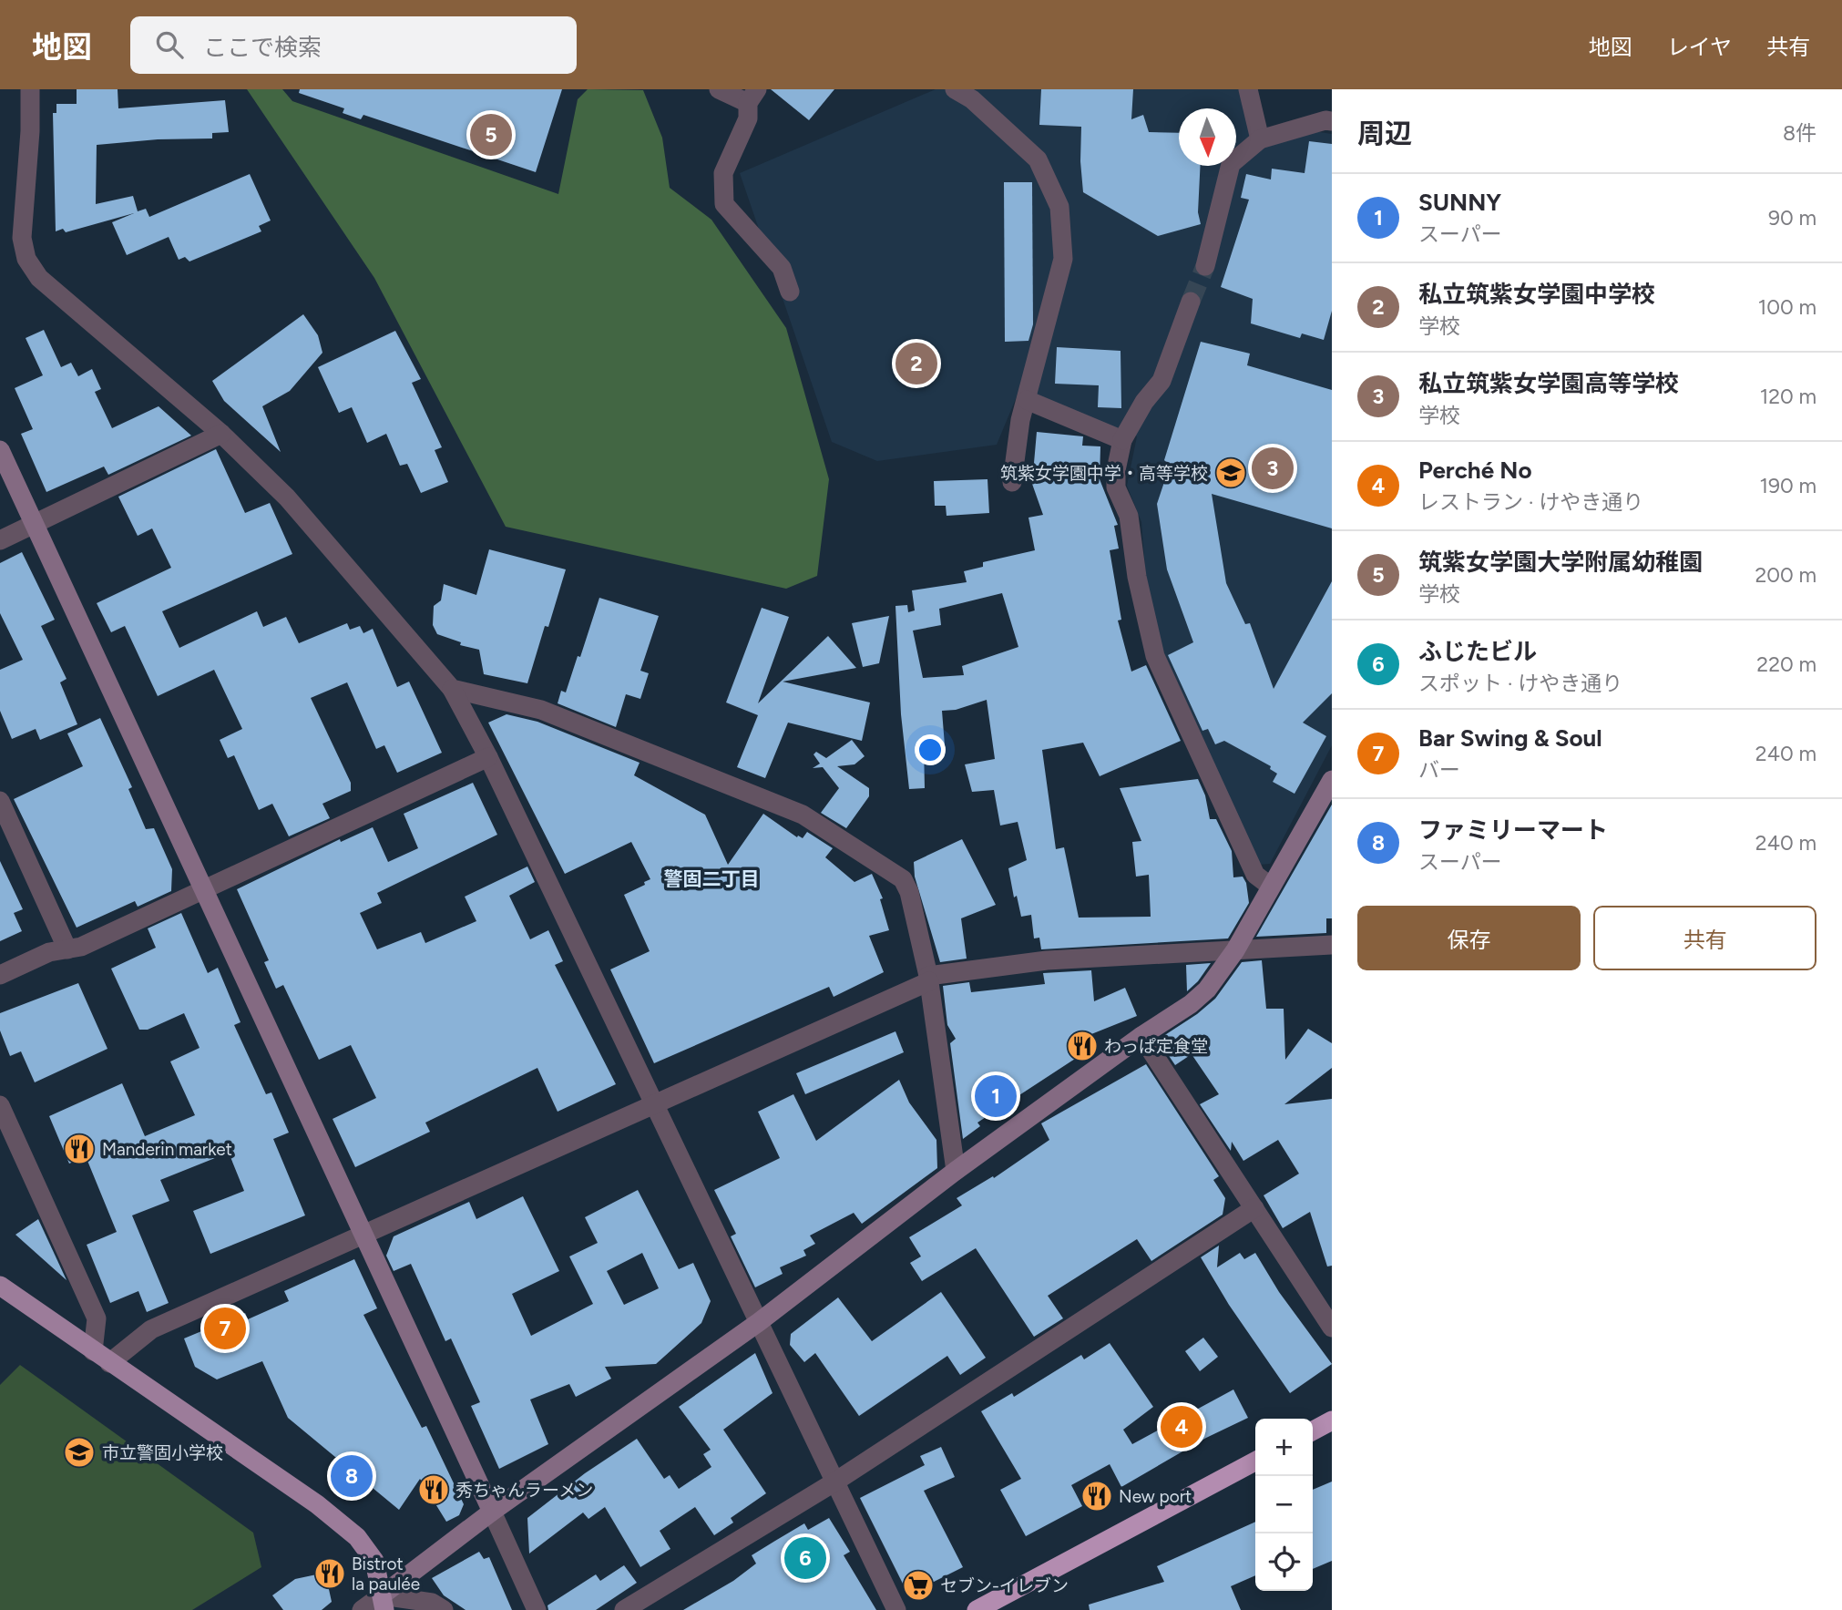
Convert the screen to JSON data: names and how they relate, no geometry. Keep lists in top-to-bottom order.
{
  "districts": ["警固二丁目"],
  "places": {
    "school or university": ["筑紫女学園中学・高等学校", "市立警固小学校"],
    "restaurant": [
      "わっぱ定食堂",
      "Manderin market",
      "秀ちゃんラーメン",
      "New port",
      "Bistrot la paulée"
    ],
    "supermarket": ["セブン-イレブン"]
  },
  "north": "bottom",
  "page": {
    "header": "地図",
    "search": "ここで検索",
    "nav": ["地図", "レイヤ", "共有"],
    "heading": ["周辺", "8件"],
    "pins": [
      "5",
      "2",
      "3",
      "1",
      "7",
      "4",
      "8",
      "6"
    ],
    "list": [
      {
        "mark": "1",
        "name": "SUNNY",
        "note": "スーパー",
        "value": "90 m"
      },
      {
        "mark": "2",
        "name": "私立筑紫女学園中学校",
        "note": "学校",
        "value": "100 m"
      },
      {
        "mark": "3",
        "name": "私立筑紫女学園高等学校",
        "note": "学校",
        "value": "120 m"
      },
      {
        "mark": "4",
        "name": "Perché No",
        "note": "レストラン · けやき通り",
        "value": "190 m"
      },
      {
        "mark": "5",
        "name": "筑紫女学園大学附属幼稚園",
        "note": "学校",
        "value": "200 m"
      },
      {
        "mark": "6",
        "name": "ふじたビル",
        "note": "スポット · けやき通り",
        "value": "220 m"
      },
      {
        "mark": "7",
        "name": "Bar Swing & Soul",
        "note": "バー",
        "value": "240 m"
      },
      {
        "mark": "8",
        "name": "ファミリーマート",
        "note": "スーパー",
        "value": "240 m"
      }
    ],
    "buttons": ["保存", "共有"],
    "map_buttons": ["+", "−"]
  }
}
